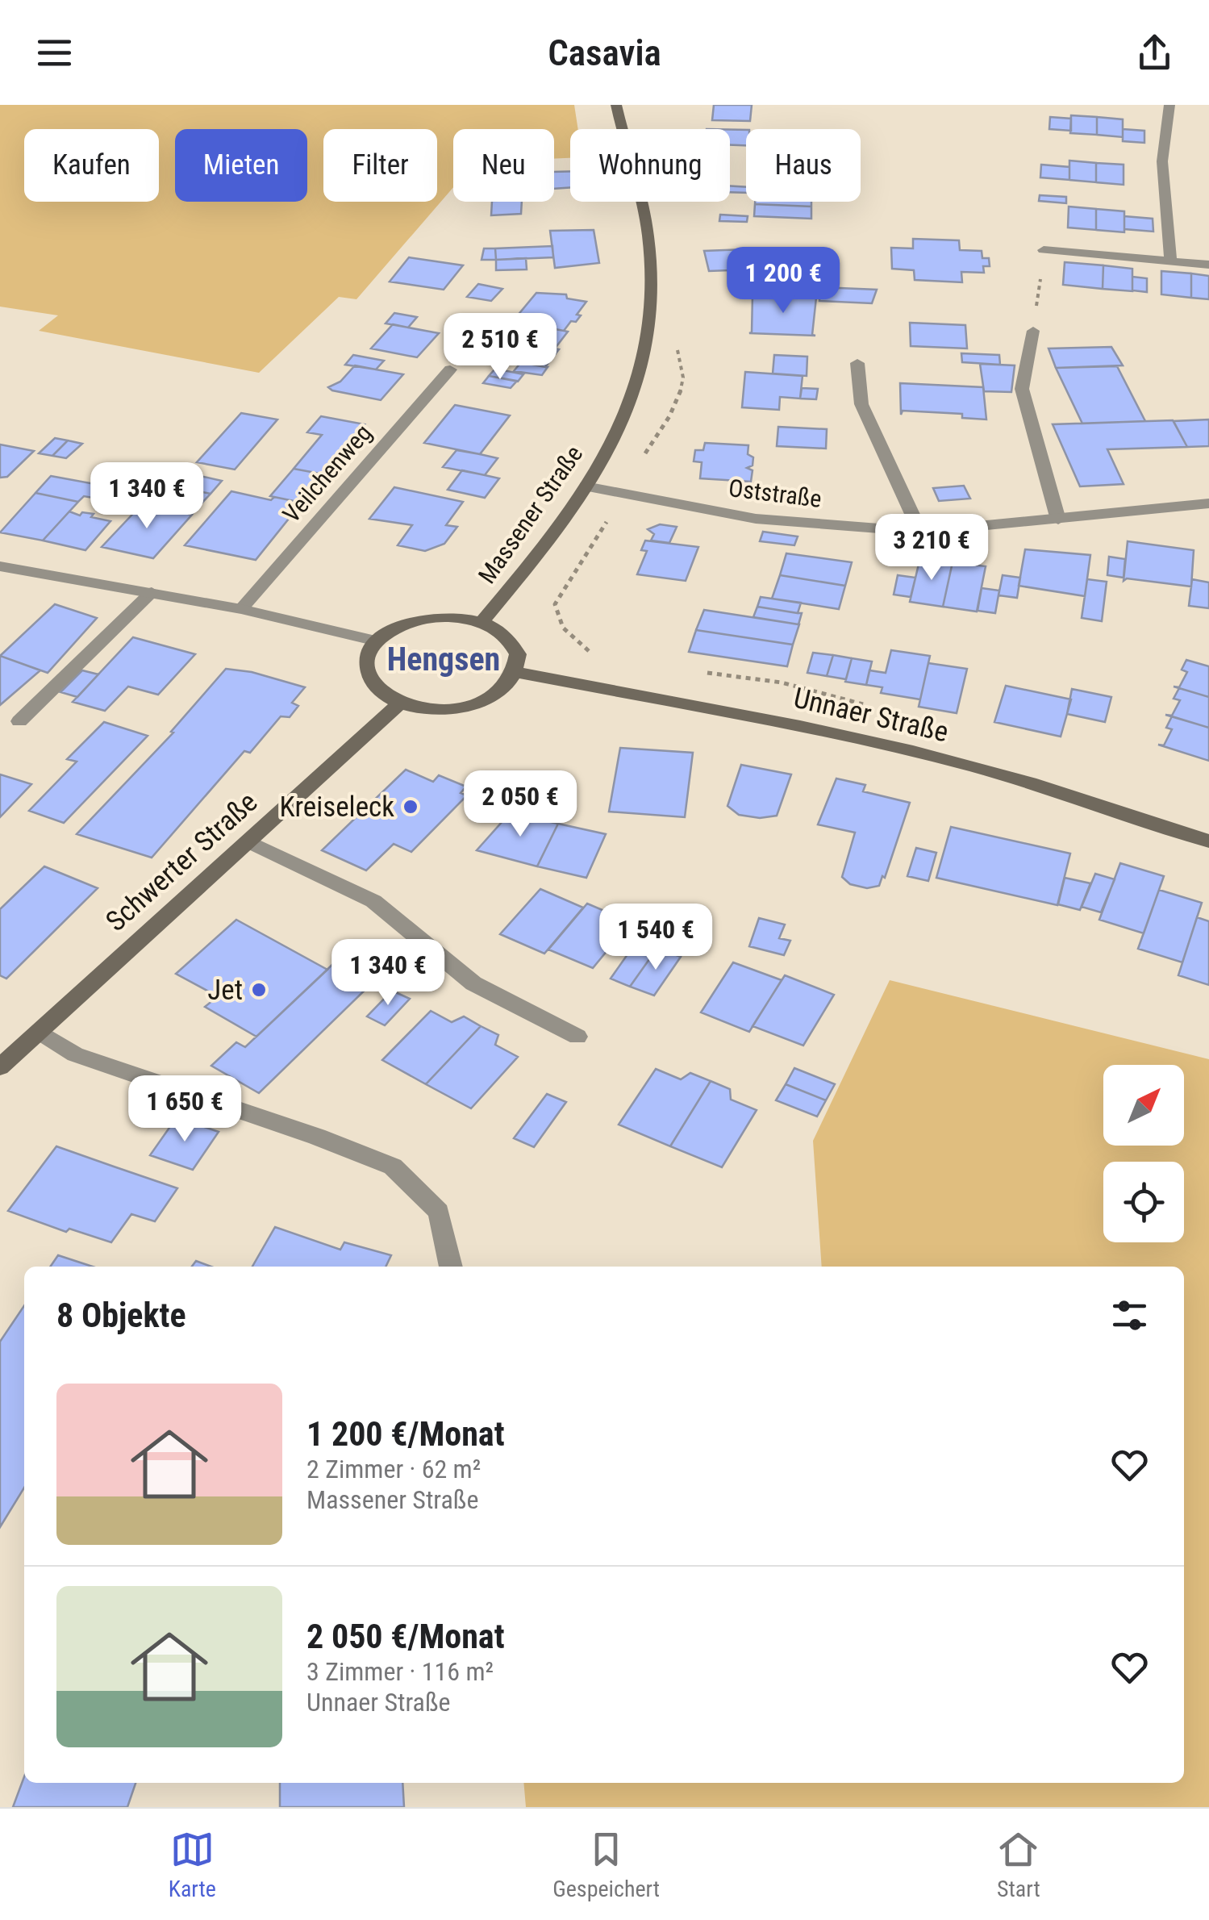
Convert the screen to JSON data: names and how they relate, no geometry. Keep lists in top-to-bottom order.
{
  "streets": {
    "main road": ["Massener Straße", "Unnaer Straße", "Schwerter Straße"],
    "street": ["Veilchenweg", "Oststraße"]
  },
  "crossings": [
    ["Oststraße", "Massener Straße"],
    ["Massener Straße", "Unnaer Straße"],
    ["Massener Straße", "Schwerter Straße"],
    ["Unnaer Straße", "Schwerter Straße"]
  ],
  "districts": ["Hengsen"],
  "places": ["Kreiseleck", "Jet"],
  "north": "top right",
  "page": {
    "header": "Casavia",
    "chip": [
      "Kaufen",
      "Mieten",
      "Filter",
      "Neu",
      "Wohnung",
      "Haus"
    ],
    "price": [
      "1 200 €",
      "2 510 €",
      "1 340 €",
      "3 210 €",
      "2 050 €",
      "1 540 €",
      "1 340 €",
      "1 650 €"
    ],
    "heading": "8 Objekte",
    "list": [
      {
        "name": "1 200 €/Monat",
        "note": "2 Zimmer · 62 m² · Massener Straße"
      },
      {
        "name": "2 050 €/Monat",
        "note": "3 Zimmer · 116 m² · Unnaer Straße"
      }
    ],
    "tabs": ["Karte", "Gespeichert", "Start"]
  }
}
